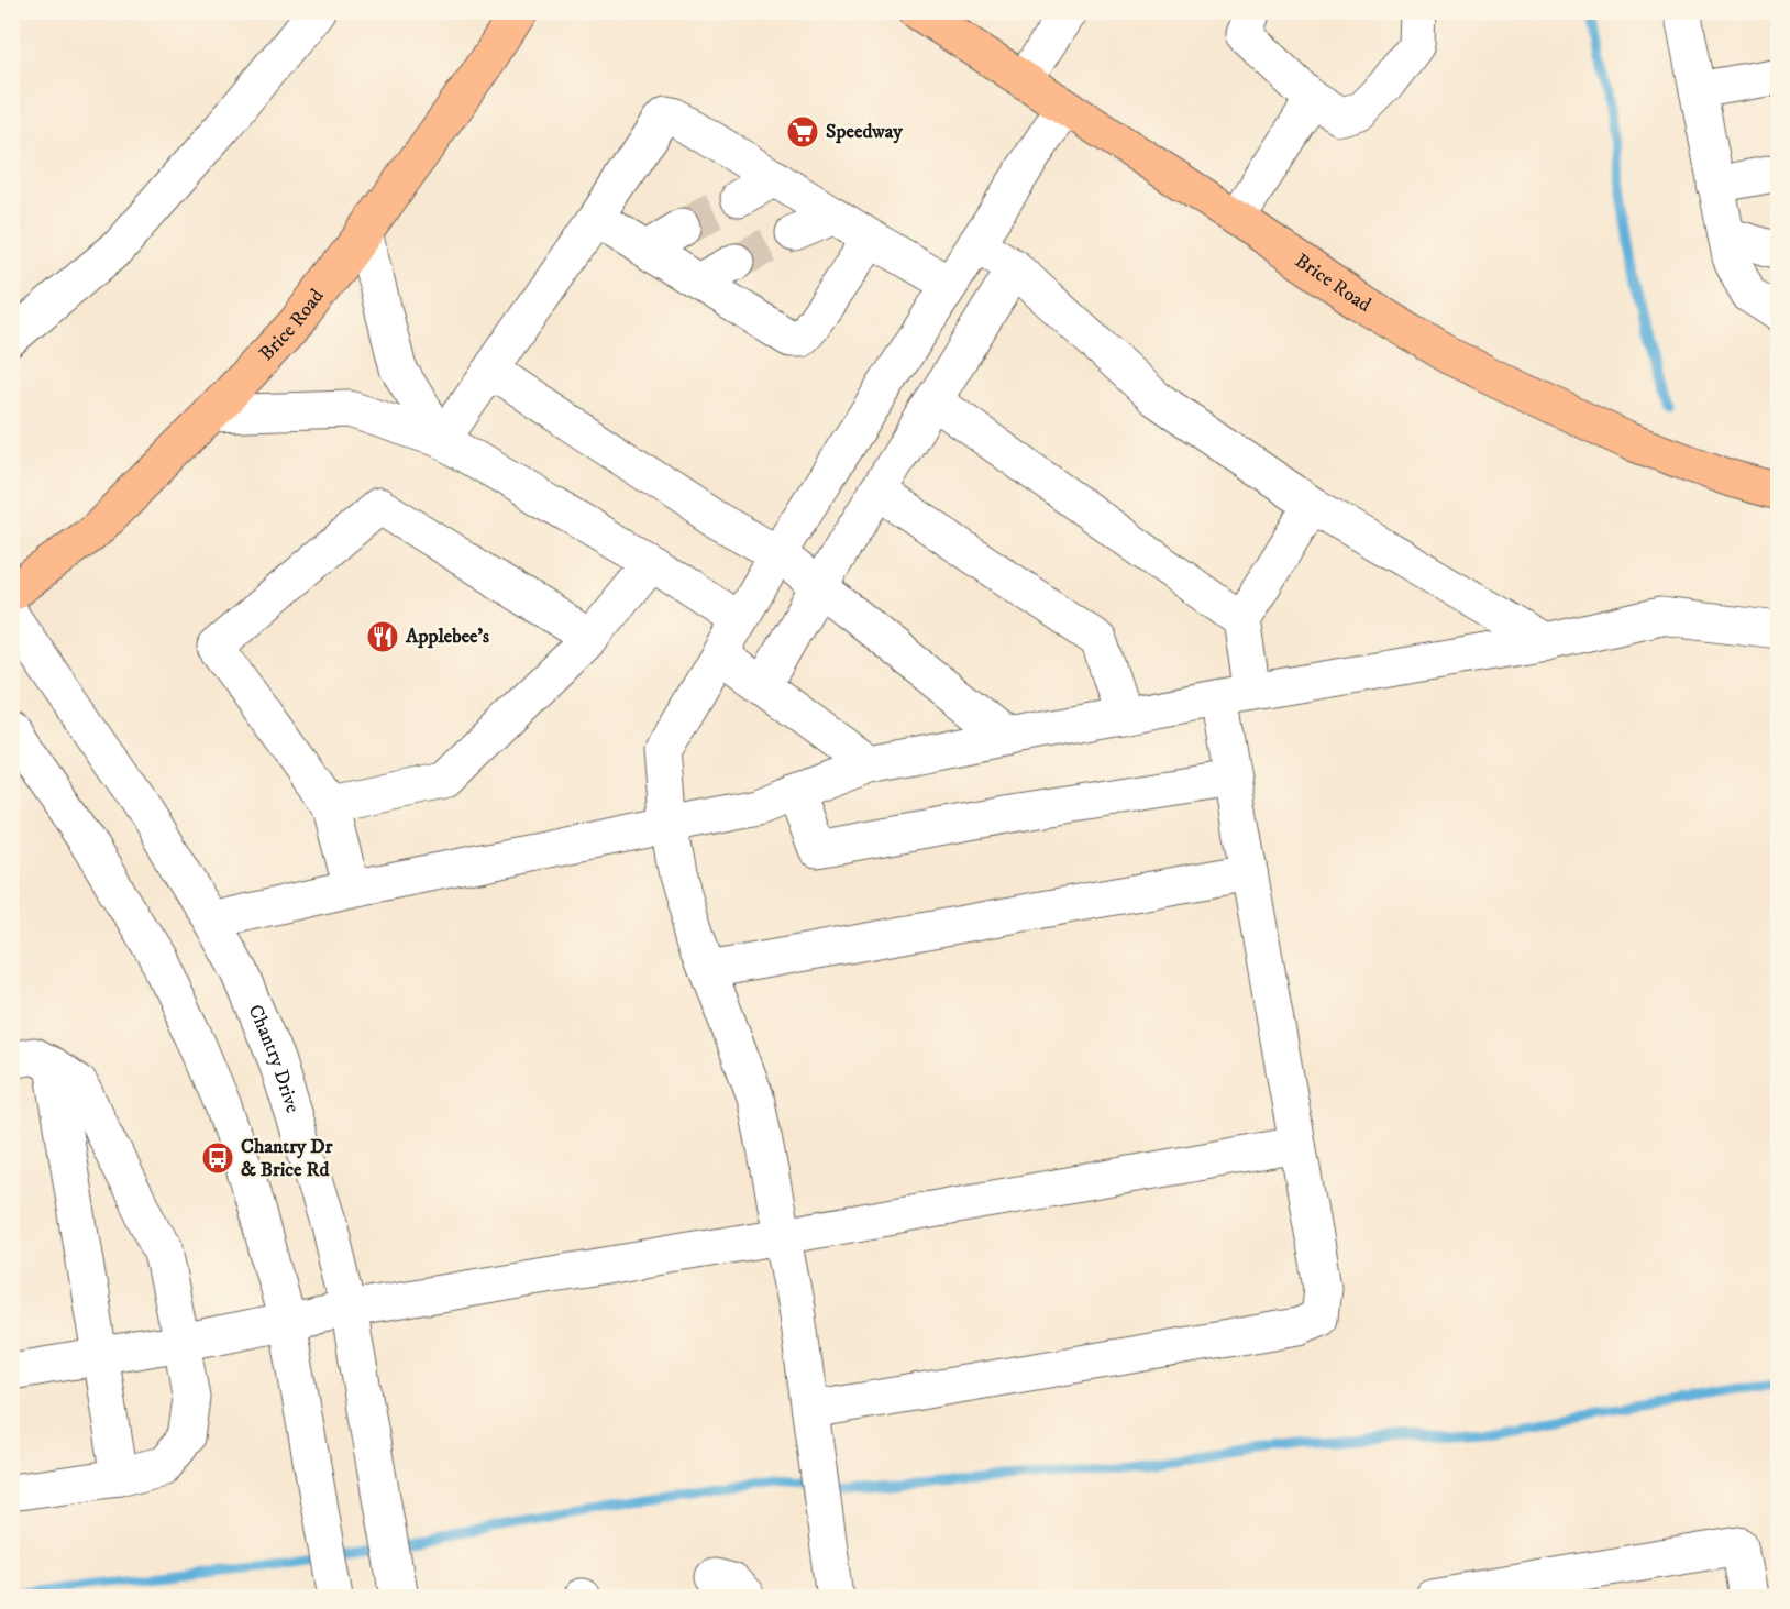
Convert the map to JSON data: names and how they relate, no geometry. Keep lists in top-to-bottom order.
{
  "streets": {
    "main road": ["Brice Road"],
    "street": ["Chantry Drive"]
  },
  "places": {
    "supermarket": ["Speedway"],
    "restaurant": ["Applebee's"],
    "bus stop": ["Chantry Dr & Brice Rd"]
  }
}
